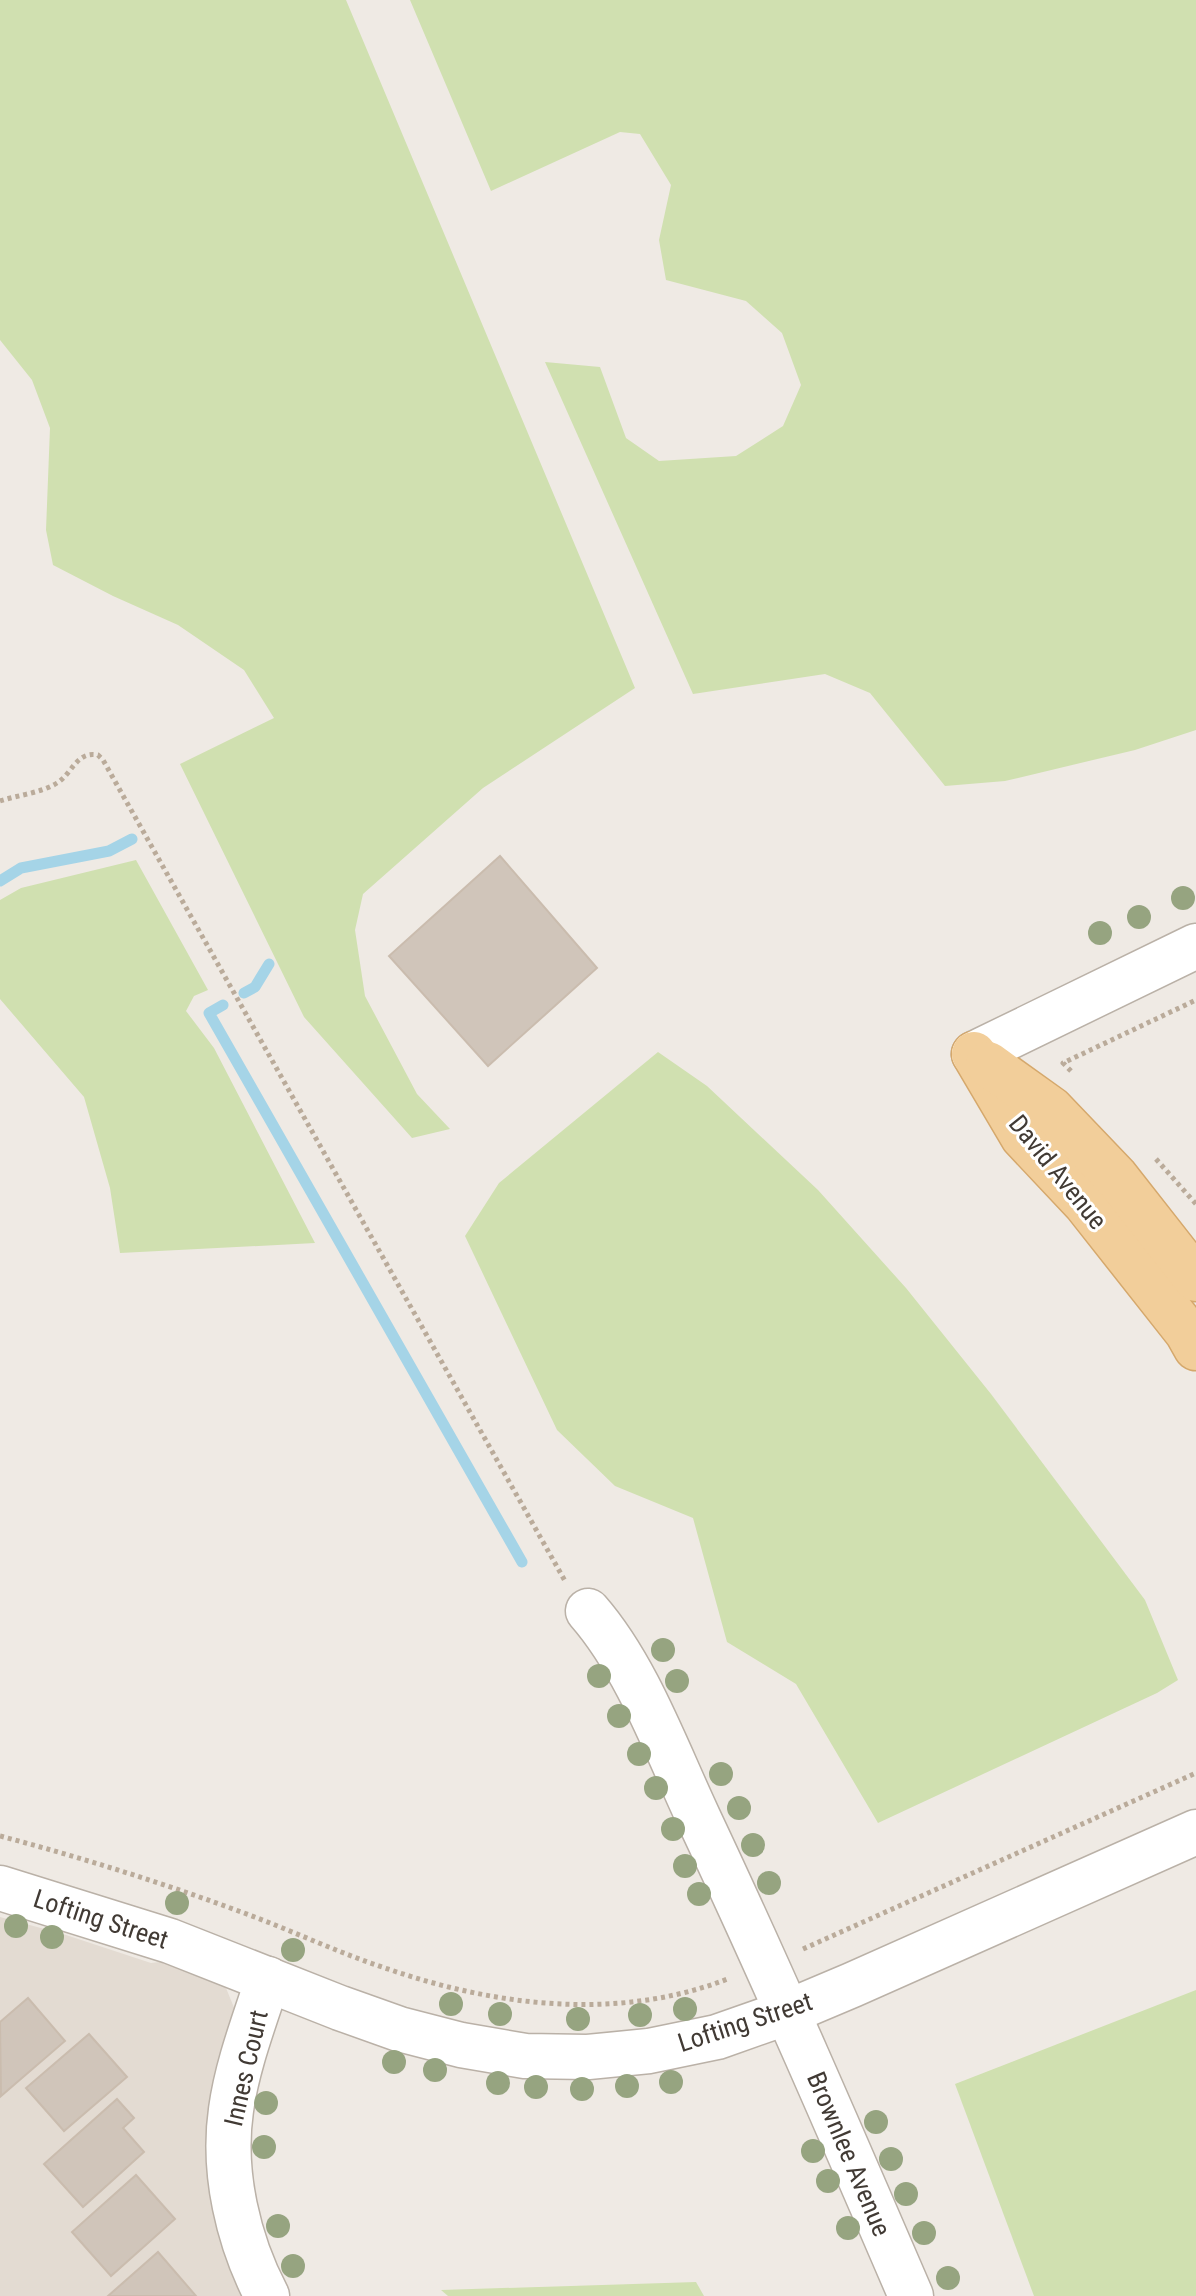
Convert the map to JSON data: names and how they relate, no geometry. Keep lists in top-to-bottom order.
{
  "streets": {
    "main road": ["David Avenue"],
    "street": ["Lofting Street", "Innes Court", "Brownlee Avenue"]
  },
  "crossings": [
    ["Lofting Street", "Innes Court"],
    ["Lofting Street", "Brownlee Avenue"]
  ]
}
